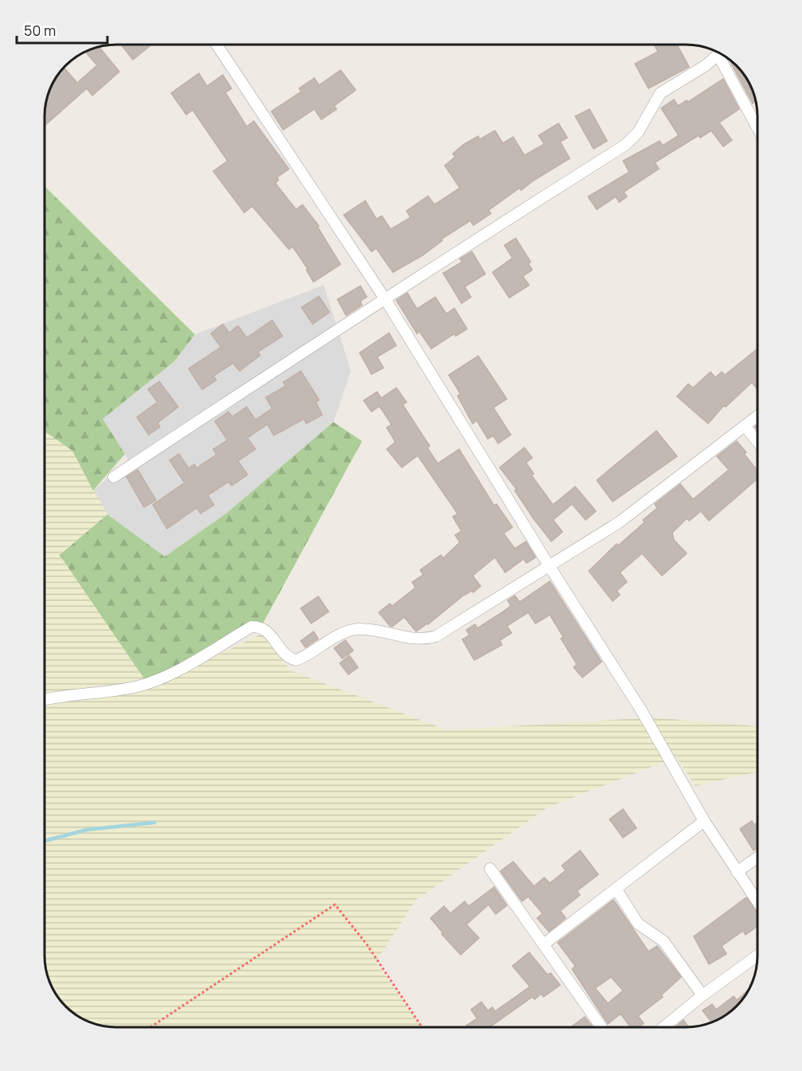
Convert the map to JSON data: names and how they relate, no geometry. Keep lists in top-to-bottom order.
{
  "scale_bar": "50 m"
}
